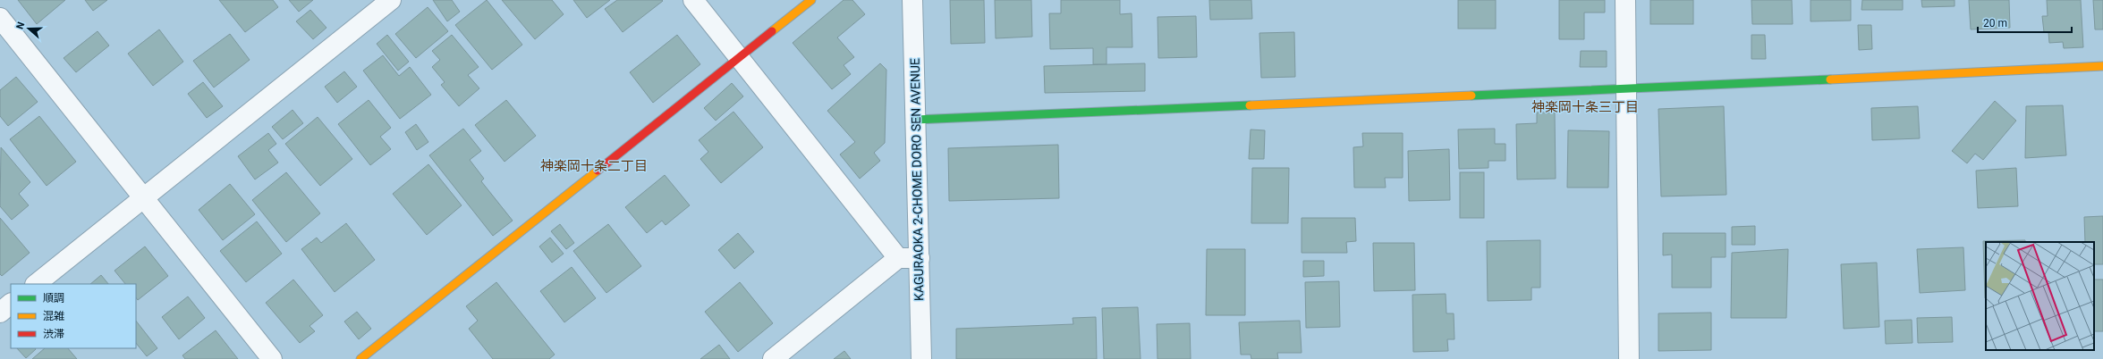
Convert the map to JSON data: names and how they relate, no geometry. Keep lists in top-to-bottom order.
{
  "streets": {
    "street": ["KAGURAOKA 2-CHOME DORO SEN AVENUE"]
  },
  "districts": ["神楽岡十条三丁目", "神楽岡十条二丁目"],
  "legend": ["順調", "混雑", "渋滞"],
  "scale_bar": "20 m",
  "north": "left"
}
